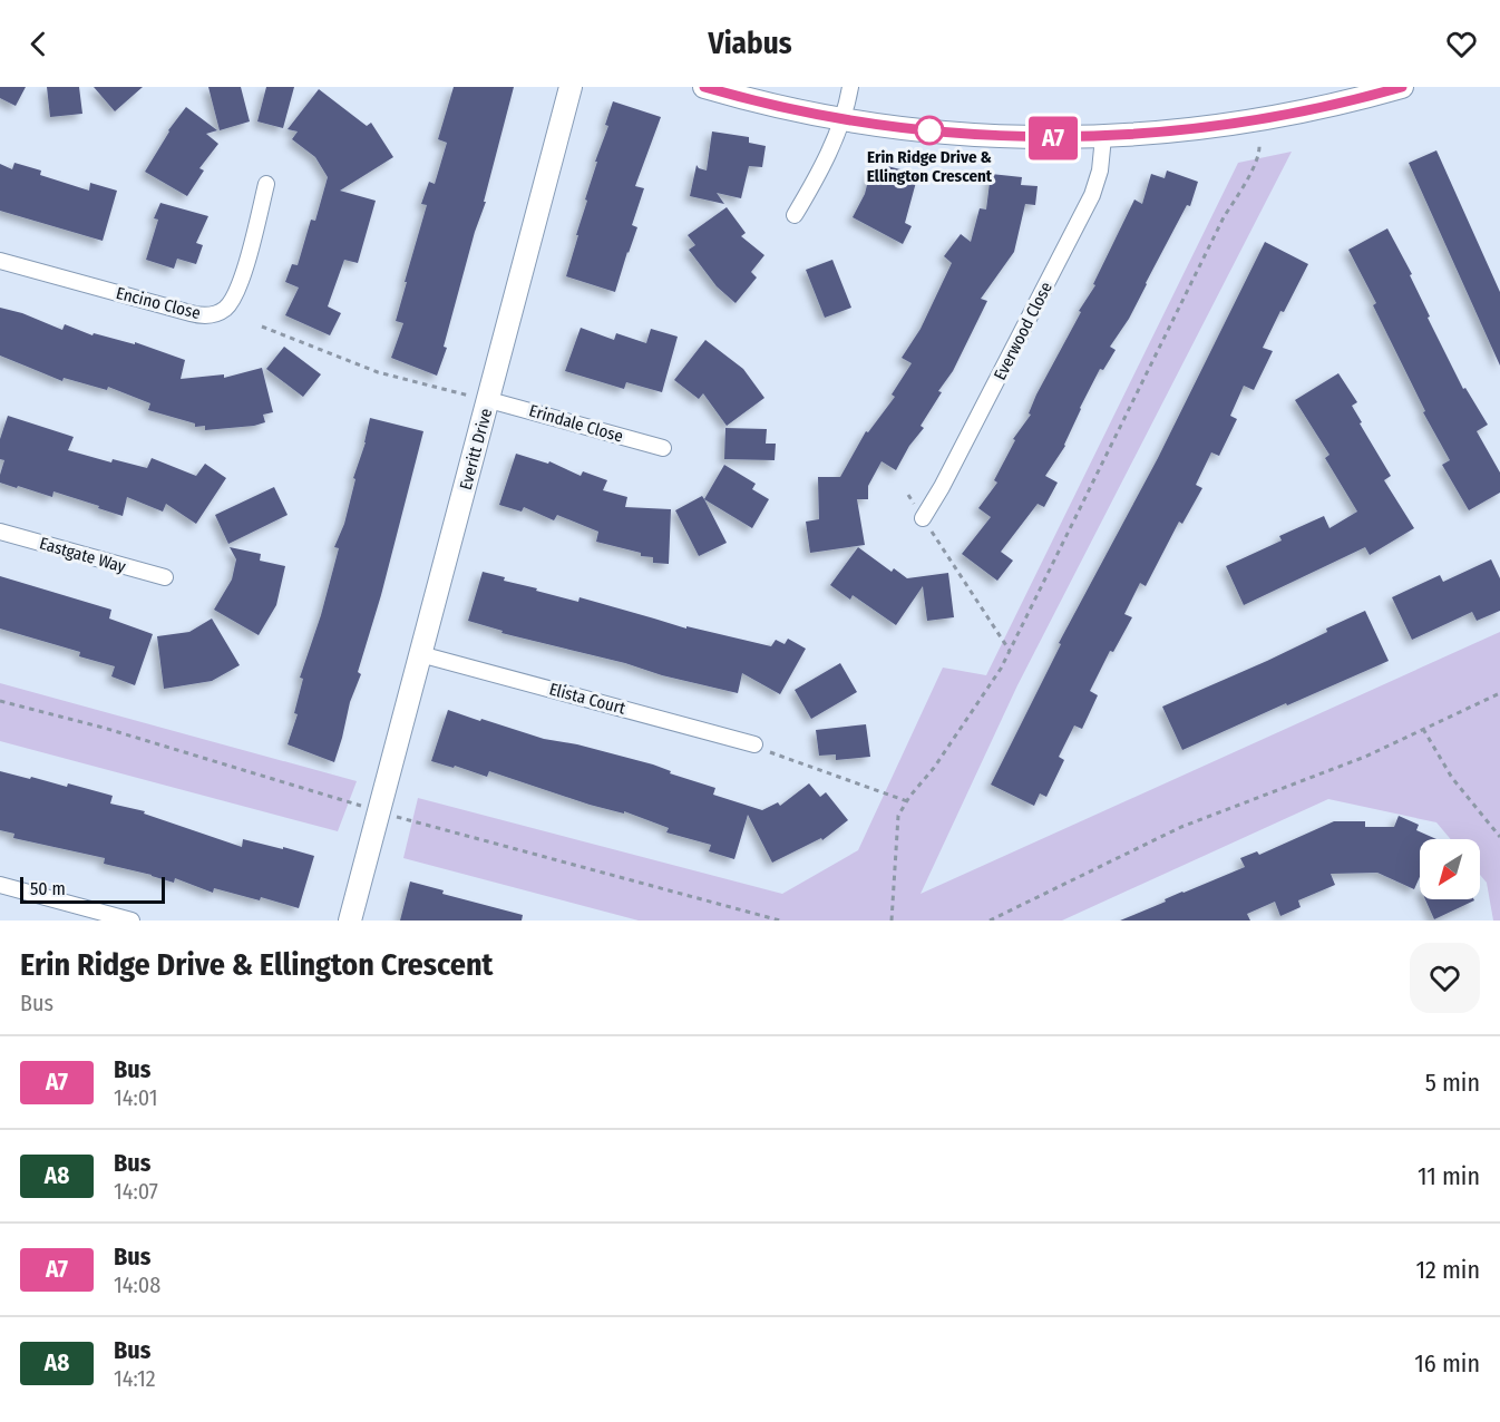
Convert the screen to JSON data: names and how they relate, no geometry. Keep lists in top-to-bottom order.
{
  "streets": {
    "street": [
      "Encino Close",
      "Everwood Close",
      "Erindale Close",
      "Everitt Drive",
      "Eastgate Way",
      "Elista Court"
    ]
  },
  "crossings": [
    ["Erindale Close", "Everitt Drive"],
    ["Everitt Drive", "Elista Court"]
  ],
  "places": ["Erin Ridge Drive & Ellington Crescent"],
  "lines": ["bus line A7"],
  "scale_bar": "50 m",
  "north": "bottom left",
  "page": {
    "header": "Viabus",
    "on_map": "A7",
    "scale": "50 m",
    "heading": ["Erin Ridge Drive & Ellington Crescent", "Bus"],
    "list": [
      {
        "mark": "A7",
        "name": "Bus",
        "note": "14:01",
        "value": "5 min"
      },
      {
        "mark": "A8",
        "name": "Bus",
        "note": "14:07",
        "value": "11 min"
      },
      {
        "mark": "A7",
        "name": "Bus",
        "note": "14:08",
        "value": "12 min"
      },
      {
        "mark": "A8",
        "name": "Bus",
        "note": "14:12",
        "value": "16 min"
      }
    ]
  }
}
